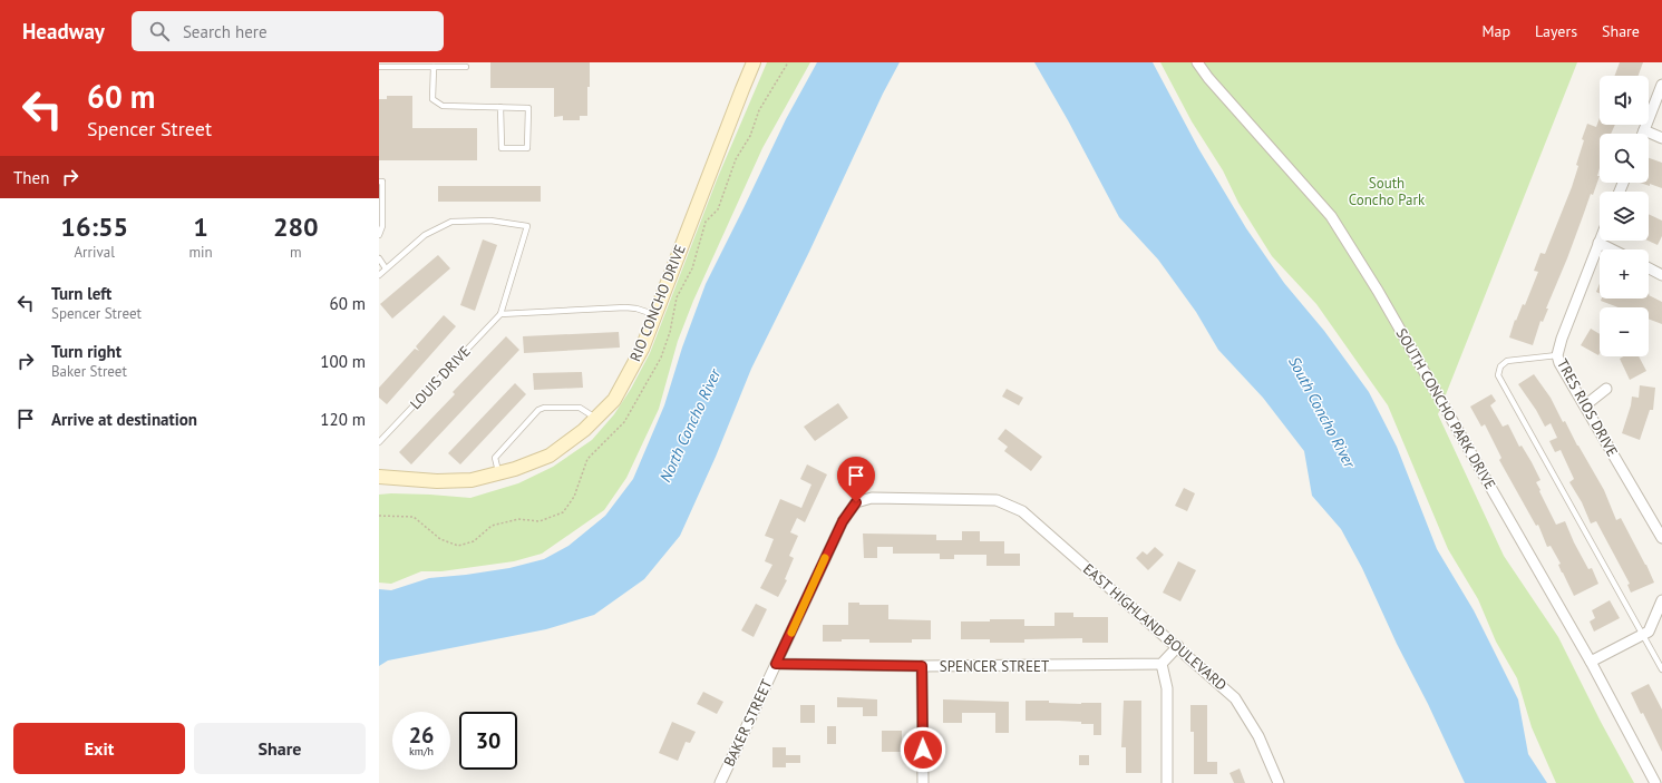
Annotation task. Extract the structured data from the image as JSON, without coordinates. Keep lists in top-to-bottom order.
{
  "streets": {
    "street": [
      "RIO CONCHO DRIVE",
      "TRES RIOS DRIVE",
      "SOUTH CONCHO PARK DRIVE",
      "EAST HIGHLAND BOULEVARD",
      "SPENCER STREET",
      "BAKER STREET"
    ],
    "lane": ["LOUIS DRIVE"]
  },
  "crossings": [
    ["EAST HIGHLAND BOULEVARD", "BAKER STREET"],
    ["SPENCER STREET", "BAKER STREET"]
  ],
  "water": ["South Concho River", "North Concho River"],
  "parks": ["South Concho Park"],
  "page": {
    "header": "Headway",
    "search": "Search here",
    "nav": ["Map", "Layers", "Share"],
    "turn": ["60 m", "Spencer Street"],
    "map_buttons": ["+", "−"],
    "then": "Then",
    "eta": [
      "16:55",
      "Arrival",
      "1",
      "min",
      "280",
      "m"
    ],
    "list": [
      {
        "name": "Turn left",
        "note": "Spencer Street",
        "value": "60 m"
      },
      {
        "name": "Turn right",
        "note": "Baker Street",
        "value": "100 m"
      },
      {
        "name": "Arrive at destination",
        "value": "120 m"
      }
    ],
    "speed": "26 km/h",
    "limit": "30",
    "buttons": ["Exit", "Share"]
  }
}
